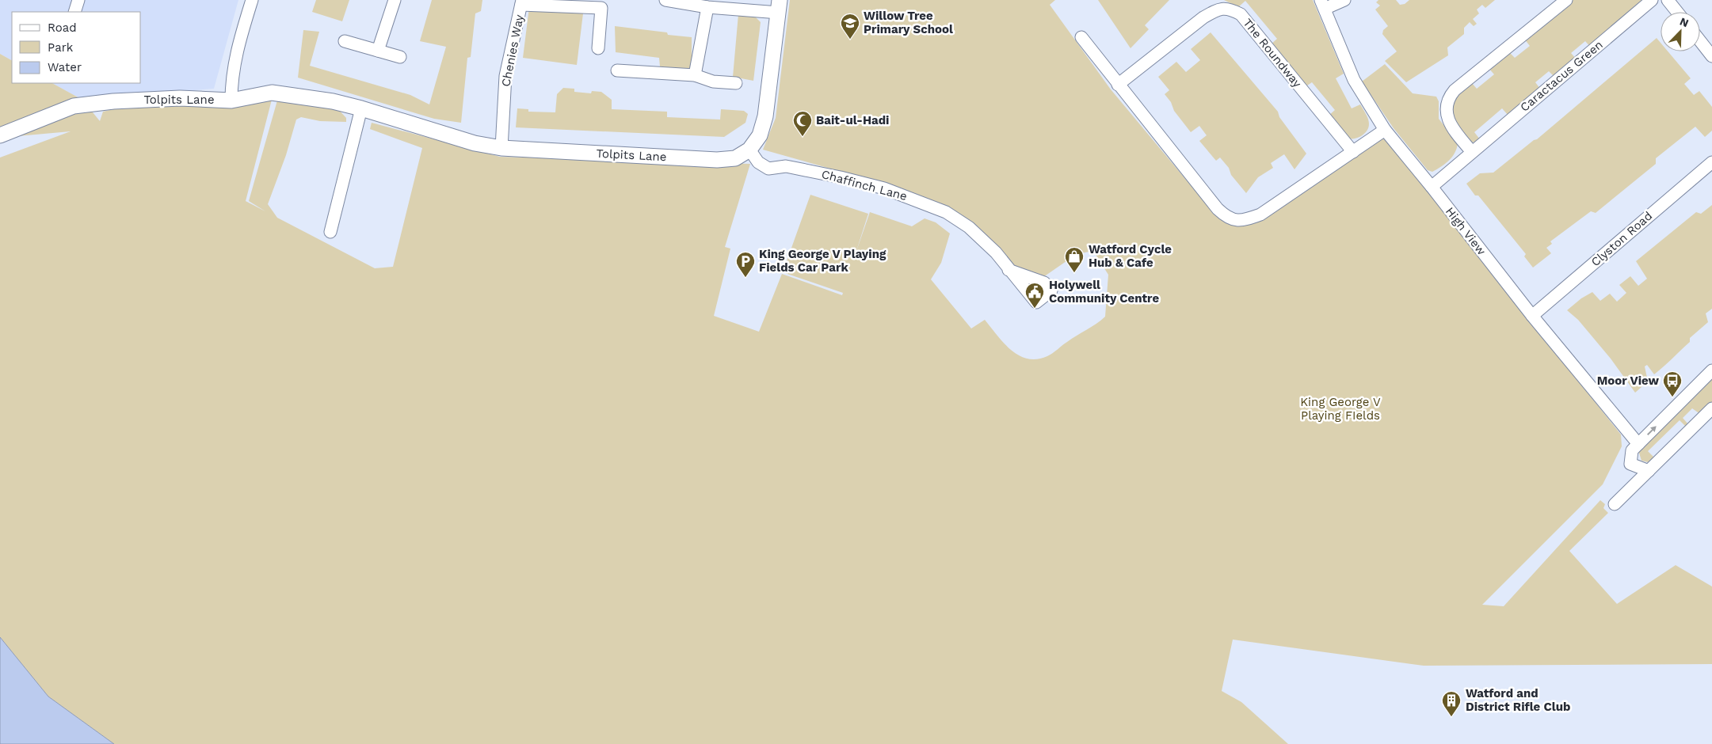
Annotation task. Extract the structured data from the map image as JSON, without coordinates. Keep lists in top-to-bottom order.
{
  "streets": {
    "main road": ["Tolpits Lane"],
    "street": [
      "Chenies Way",
      "The Roundway",
      "Caractacus Green",
      "Chaffinch Lane",
      "High View",
      "Clyston Road"
    ]
  },
  "crossings": [
    ["Chenies Way", "Tolpits Lane"],
    ["Caractacus Green", "High View"],
    ["Tolpits Lane", "Chaffinch Lane"],
    ["High View", "Clyston Road"]
  ],
  "parks": ["King George V Playing FIelds"],
  "places": {
    "school or university": ["Willow Tree Primary School"],
    "mosque": ["Bait-ul-Hadi"],
    "shop": ["Watford Cycle Hub & Cafe"],
    "parking": ["King George V Playing Fields Car Park"],
    "public building": ["Holywell Community Centre"],
    "bus stop": ["Moor View"],
    "building": ["Watford and District Rifle Club"]
  },
  "legend": ["Road", "Park", "Water"],
  "north": "top right"
}
